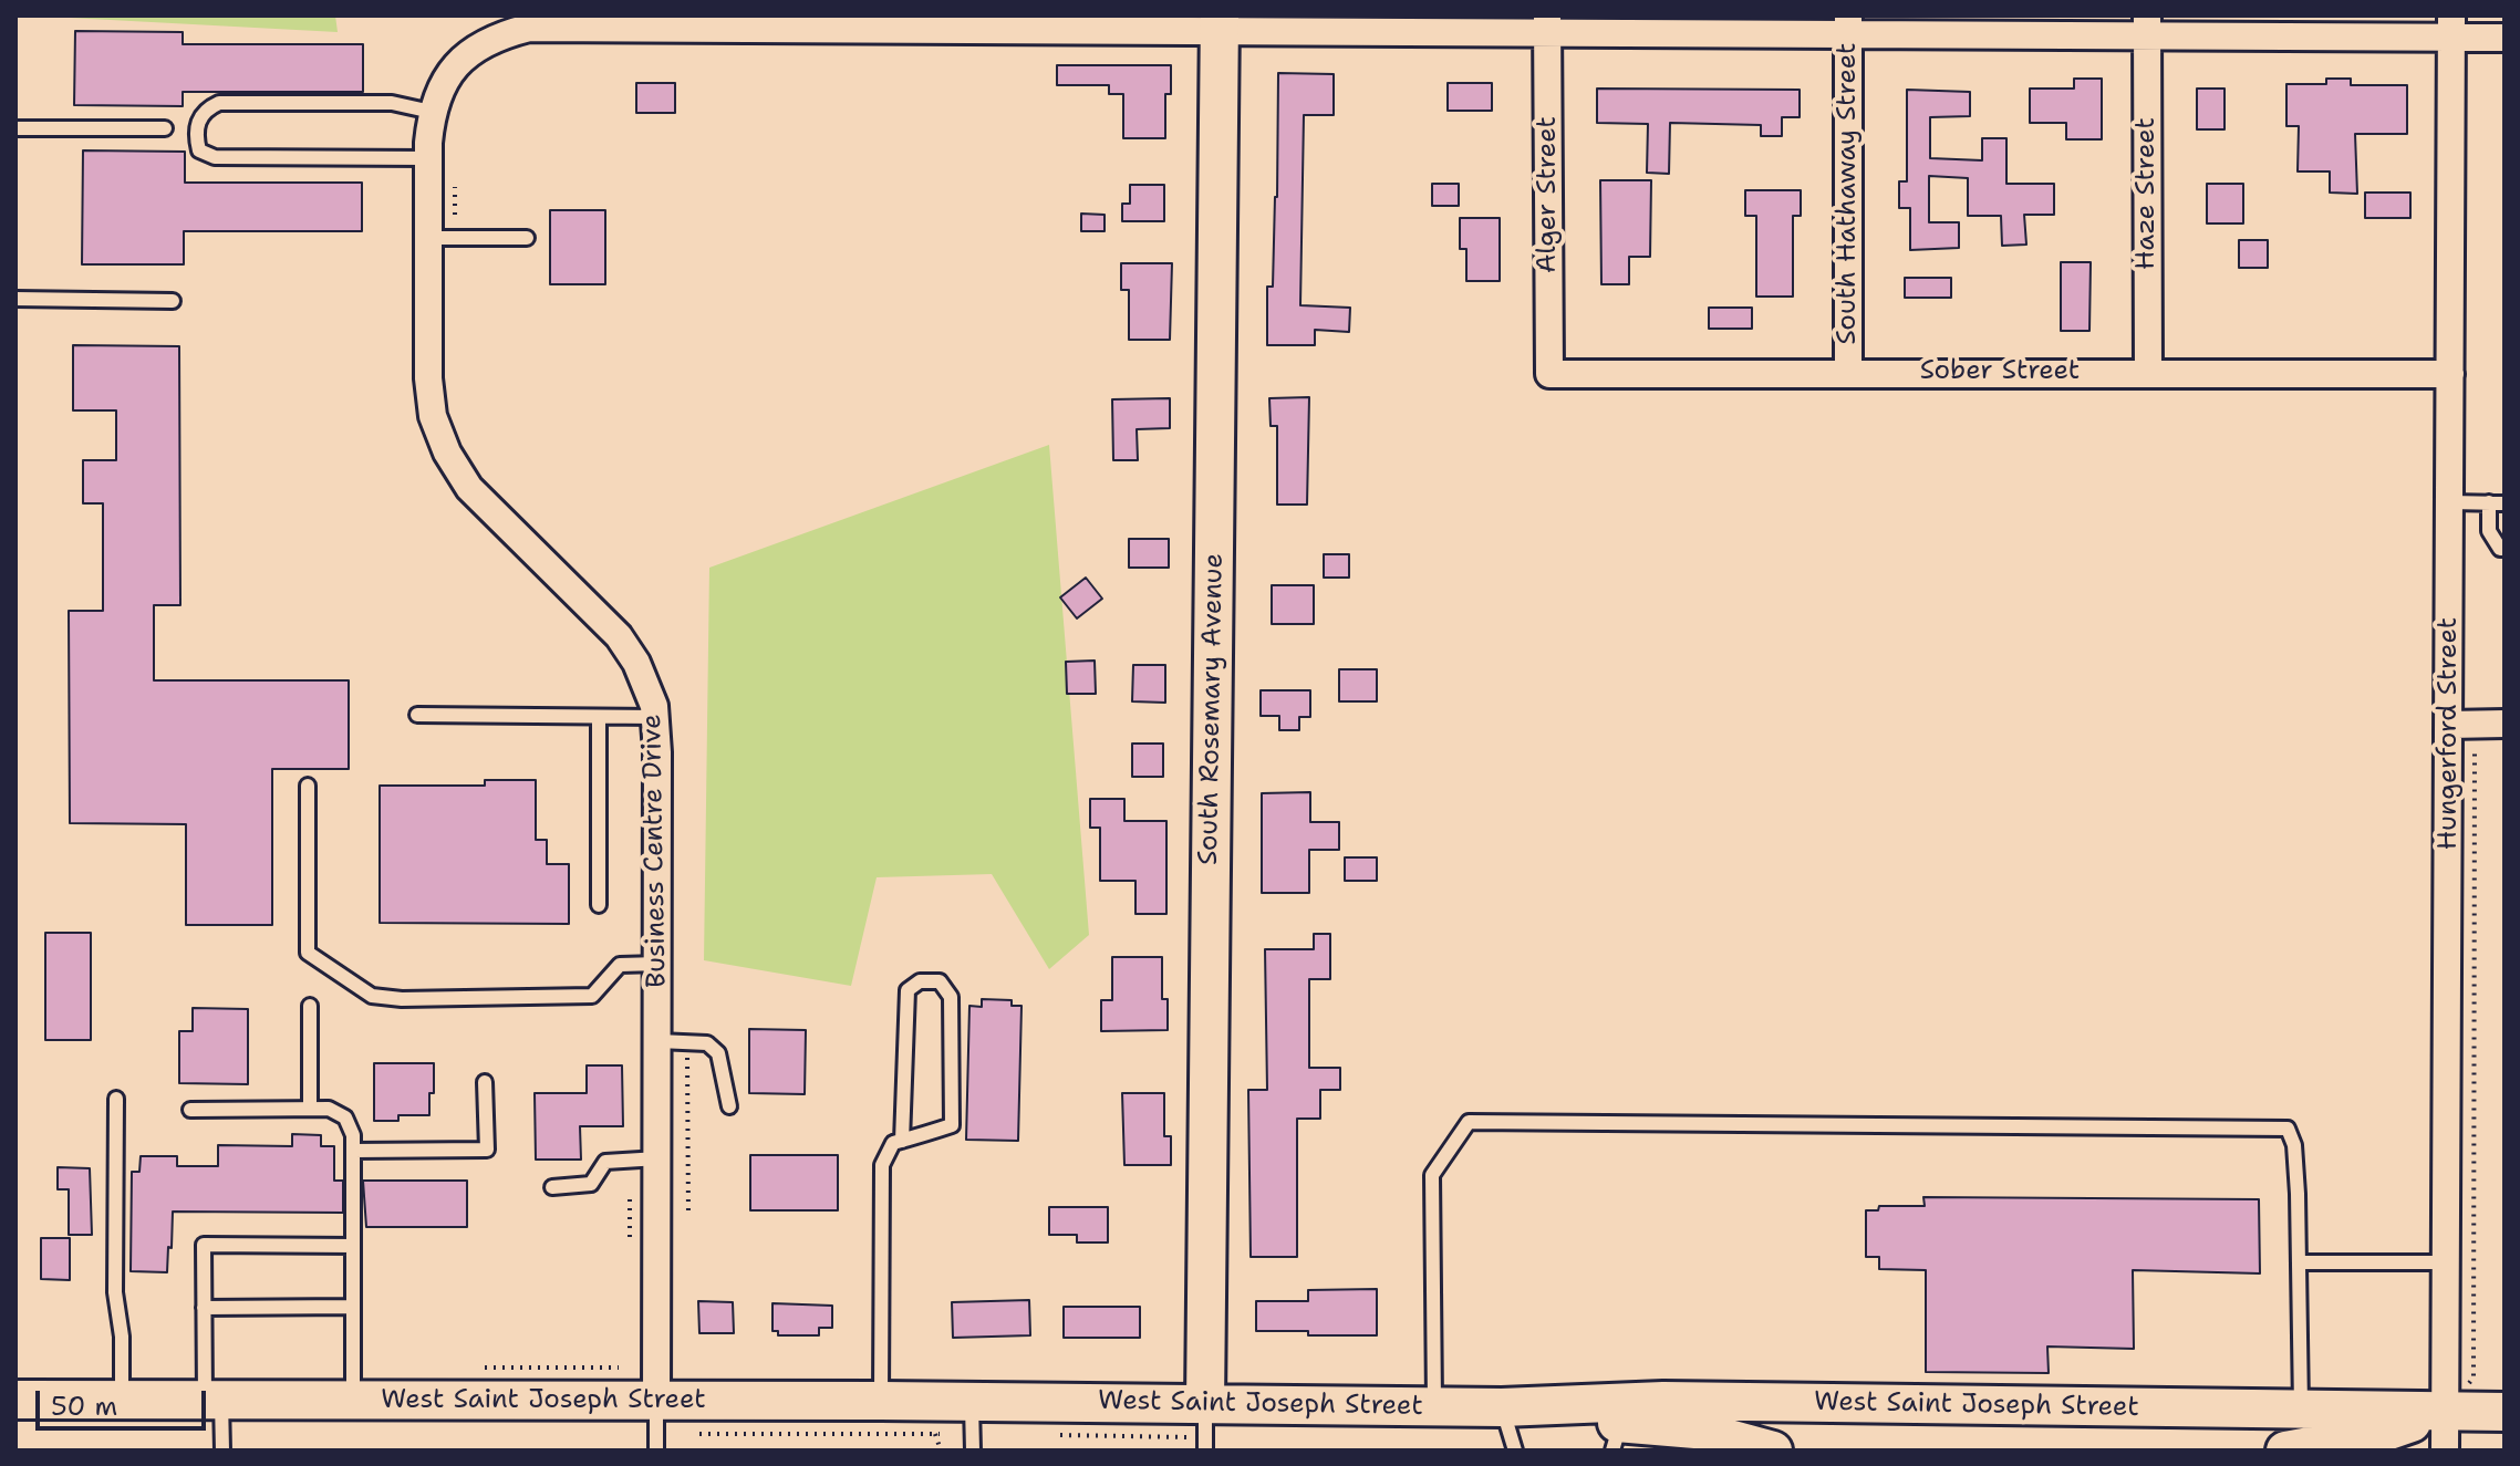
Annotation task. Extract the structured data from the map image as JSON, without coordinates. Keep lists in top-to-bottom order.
{
  "streets": {
    "street": [
      "South Hathaway Street",
      "Haze Street",
      "Alger Street",
      "Sober Street",
      "South Rosemary Avenue",
      "Hungerford Street",
      "Business Centre Drive",
      "West Saint Joseph Street"
    ]
  },
  "crossings": [
    ["South Hathaway Street", "Sober Street"],
    ["Haze Street", "Sober Street"],
    ["Alger Street", "Sober Street"],
    ["Sober Street", "Hungerford Street"],
    ["South Rosemary Avenue", "West Saint Joseph Street"],
    ["Hungerford Street", "West Saint Joseph Street"],
    ["Business Centre Drive", "West Saint Joseph Street"]
  ],
  "scale_bar": "50 m"
}
